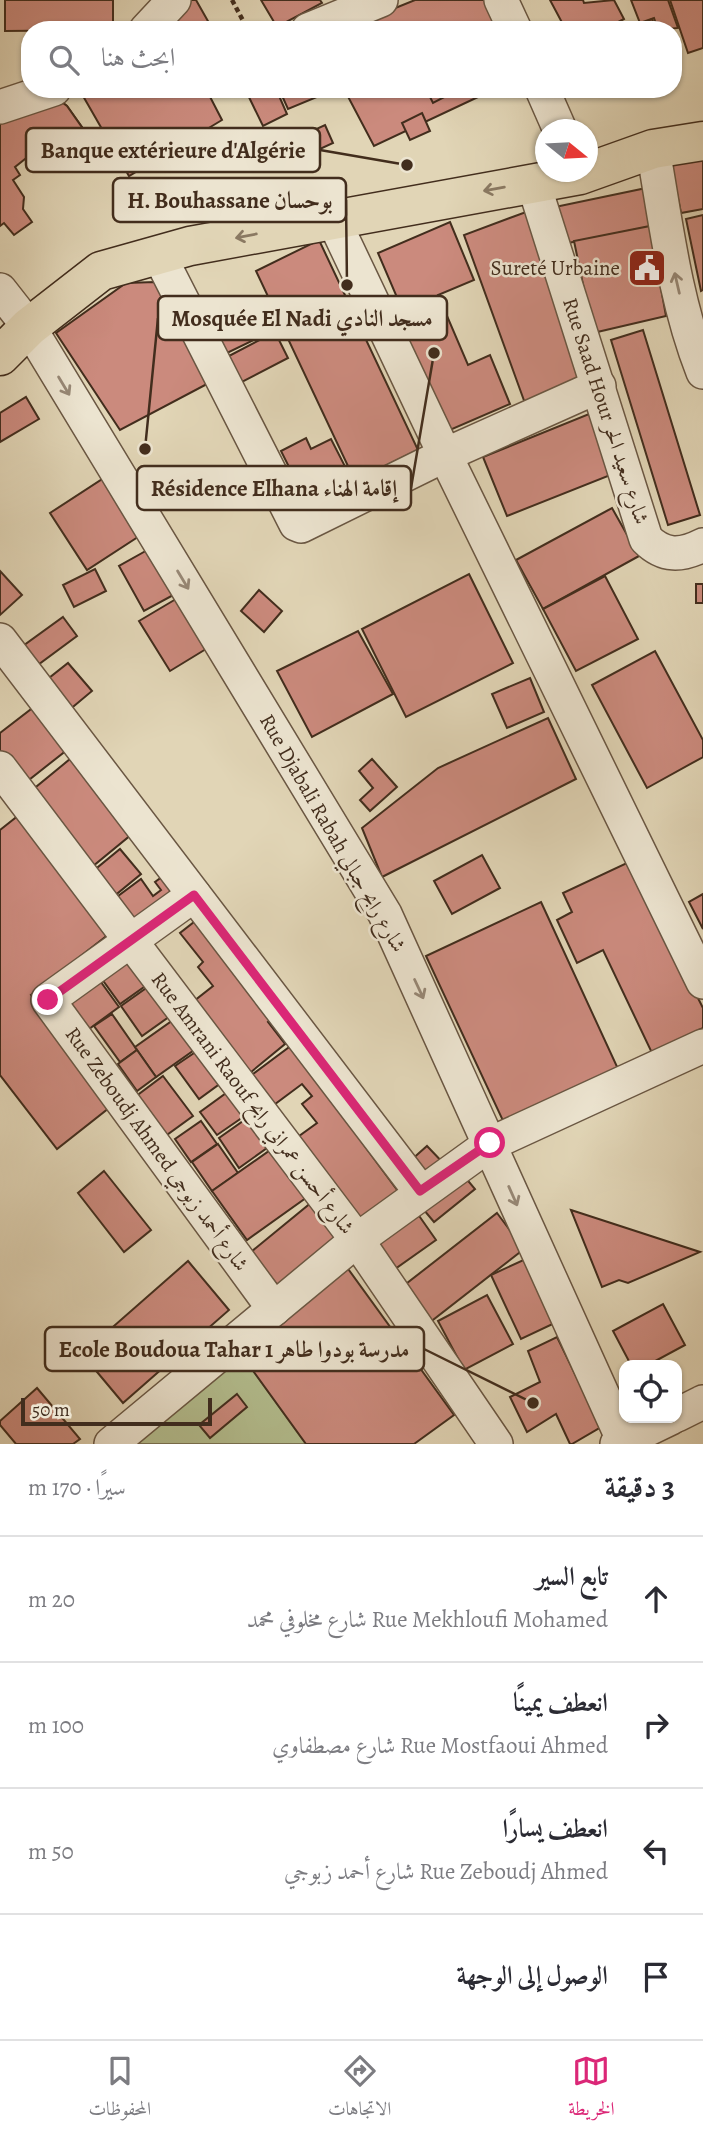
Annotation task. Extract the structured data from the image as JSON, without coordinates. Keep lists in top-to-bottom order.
{
  "streets": {
    "street": [
      "Rue Saad Hour شارع سعيد الحر",
      "Rue Djabali Rabah شارع رابح جبالي",
      "Rue Amrani Raouf شارع أحسن عمراني رابح",
      "Rue Zeboudj Ahmed شارع أحمد زبوجي"
    ]
  },
  "crossings": [
    ["Rue Amrani Raouf شارع أحسن عمراني رابح", "Rue Zeboudj Ahmed شارع أحمد زبوجي"]
  ],
  "places": {
    "other": [
      "Banque extérieure d'Algérie",
      "H. Bouhassane بوحسان",
      "Résidence Elhana إقامة الهناء",
      "Mosquée El Nadi مسجد النادي",
      "Ecole Boudoua Tahar 1 مدرسة بودوا طاهر"
    ],
    "public building": ["Sureté Urbaine"]
  },
  "scale_bar": "50 m",
  "north": "right",
  "page": {
    "search": "ابحث هنا",
    "scale": "50 m",
    "heading": ["3 دقيقة", "سيرًا · 170 m"],
    "list": [
      ["تابع السير", "Rue Mekhloufi Mohamed شارع مخلوفي محمد", "20 m"],
      ["انعطف يمينًا", "Rue Mostfaoui Ahmed شارع مصطفاوي", "100 m"],
      ["انعطف يسارًا", "Rue Zeboudj Ahmed شارع أحمد زبوجي", "50 m"],
      "الوصول إلى الوجهة"
    ],
    "nav": ["الخريطة", "الاتجاهات", "المحفوظات"]
  }
}
